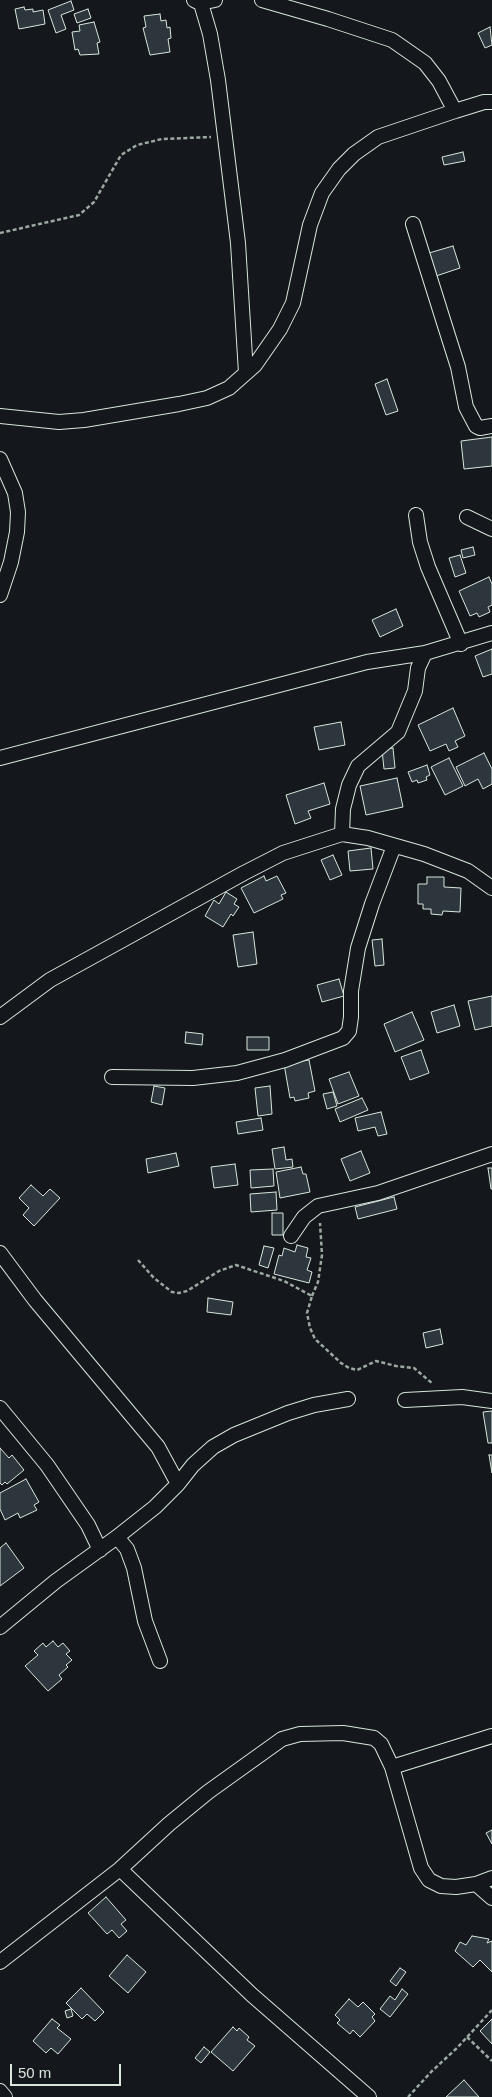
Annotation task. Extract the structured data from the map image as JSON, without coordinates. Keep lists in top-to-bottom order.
{
  "scale_bar": "50 m"
}
